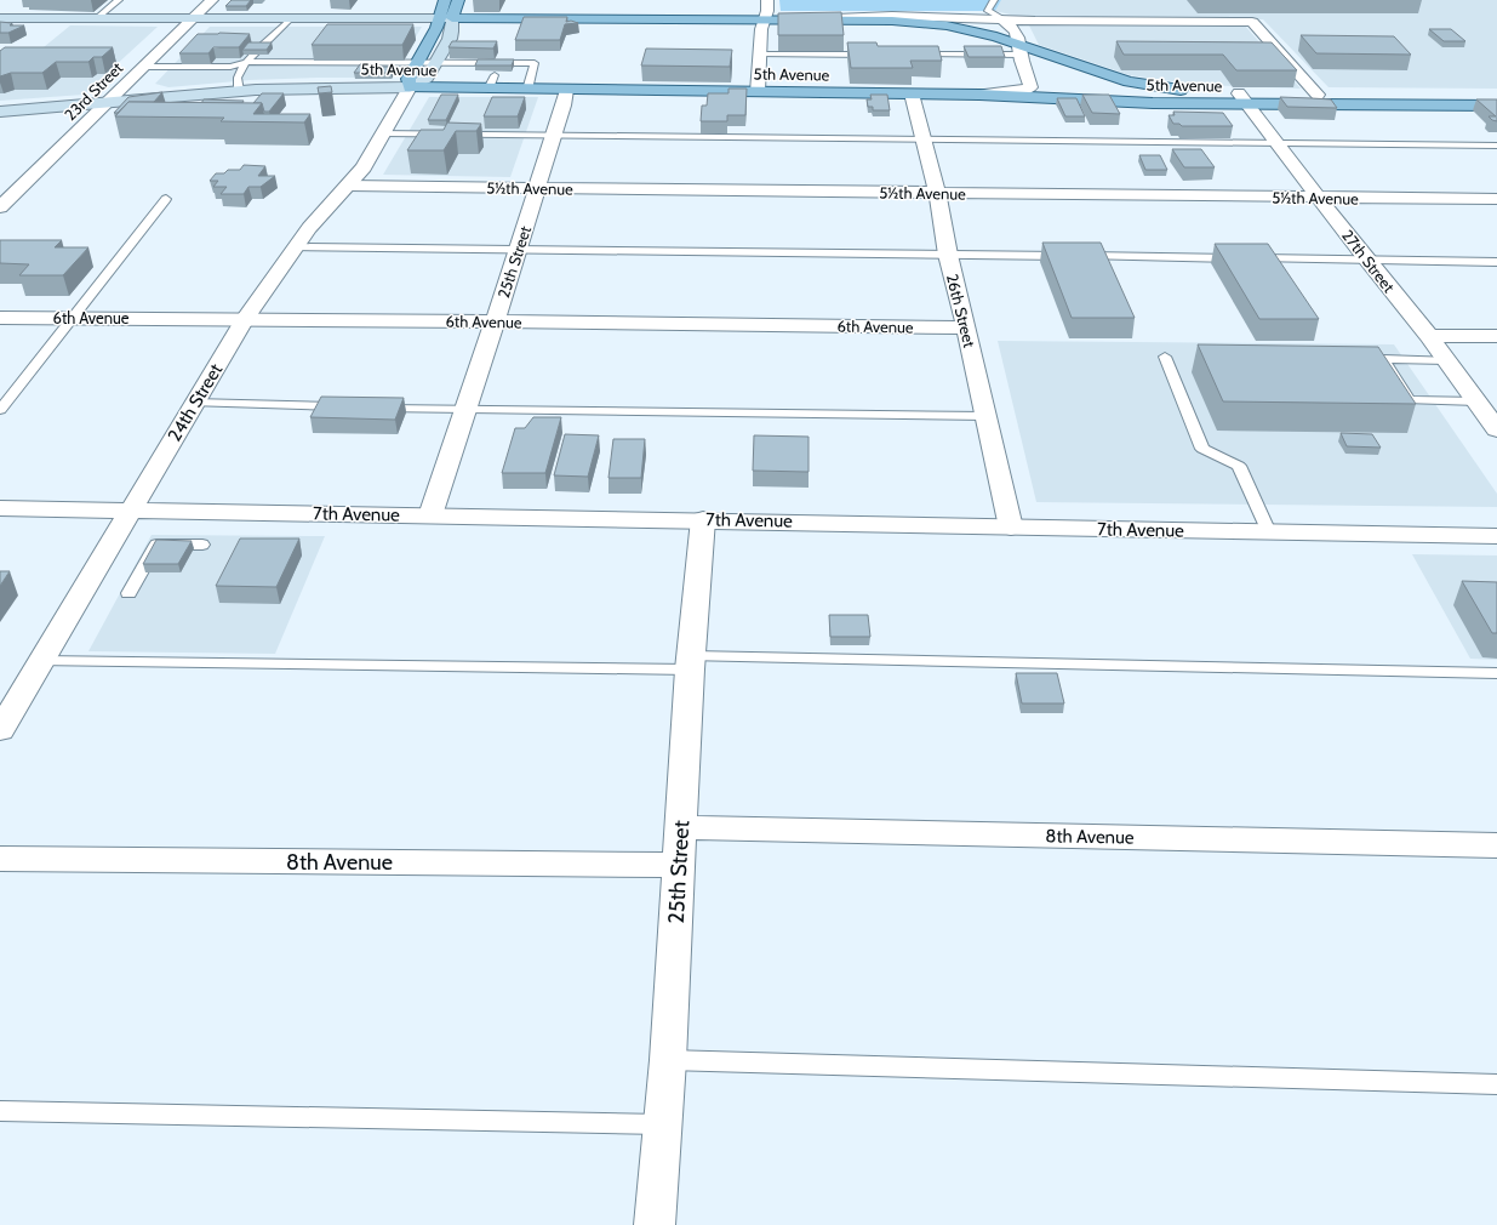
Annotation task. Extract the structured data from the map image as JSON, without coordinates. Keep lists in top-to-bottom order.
{
  "streets": {
    "main road": ["5th Avenue", "24th Street"],
    "street": [
      "23rd Street",
      "5½th Avenue",
      "27th Street",
      "25th Street",
      "26th Street",
      "6th Avenue",
      "7th Avenue",
      "8th Avenue"
    ]
  },
  "crossings": [
    ["5th Avenue", "23rd Street"],
    ["5th Avenue", "27th Street"],
    ["5th Avenue", "25th Street"],
    ["5th Avenue", "26th Street"],
    ["5th Avenue", "24th Street"],
    ["5½th Avenue", "27th Street"],
    ["5½th Avenue", "25th Street"],
    ["5½th Avenue", "26th Street"],
    ["5½th Avenue", "24th Street"],
    ["25th Street", "6th Avenue"],
    ["25th Street", "7th Avenue"],
    ["25th Street", "8th Avenue"],
    ["26th Street", "6th Avenue"],
    ["26th Street", "7th Avenue"],
    ["6th Avenue", "24th Street"],
    ["24th Street", "7th Avenue"]
  ]
}
